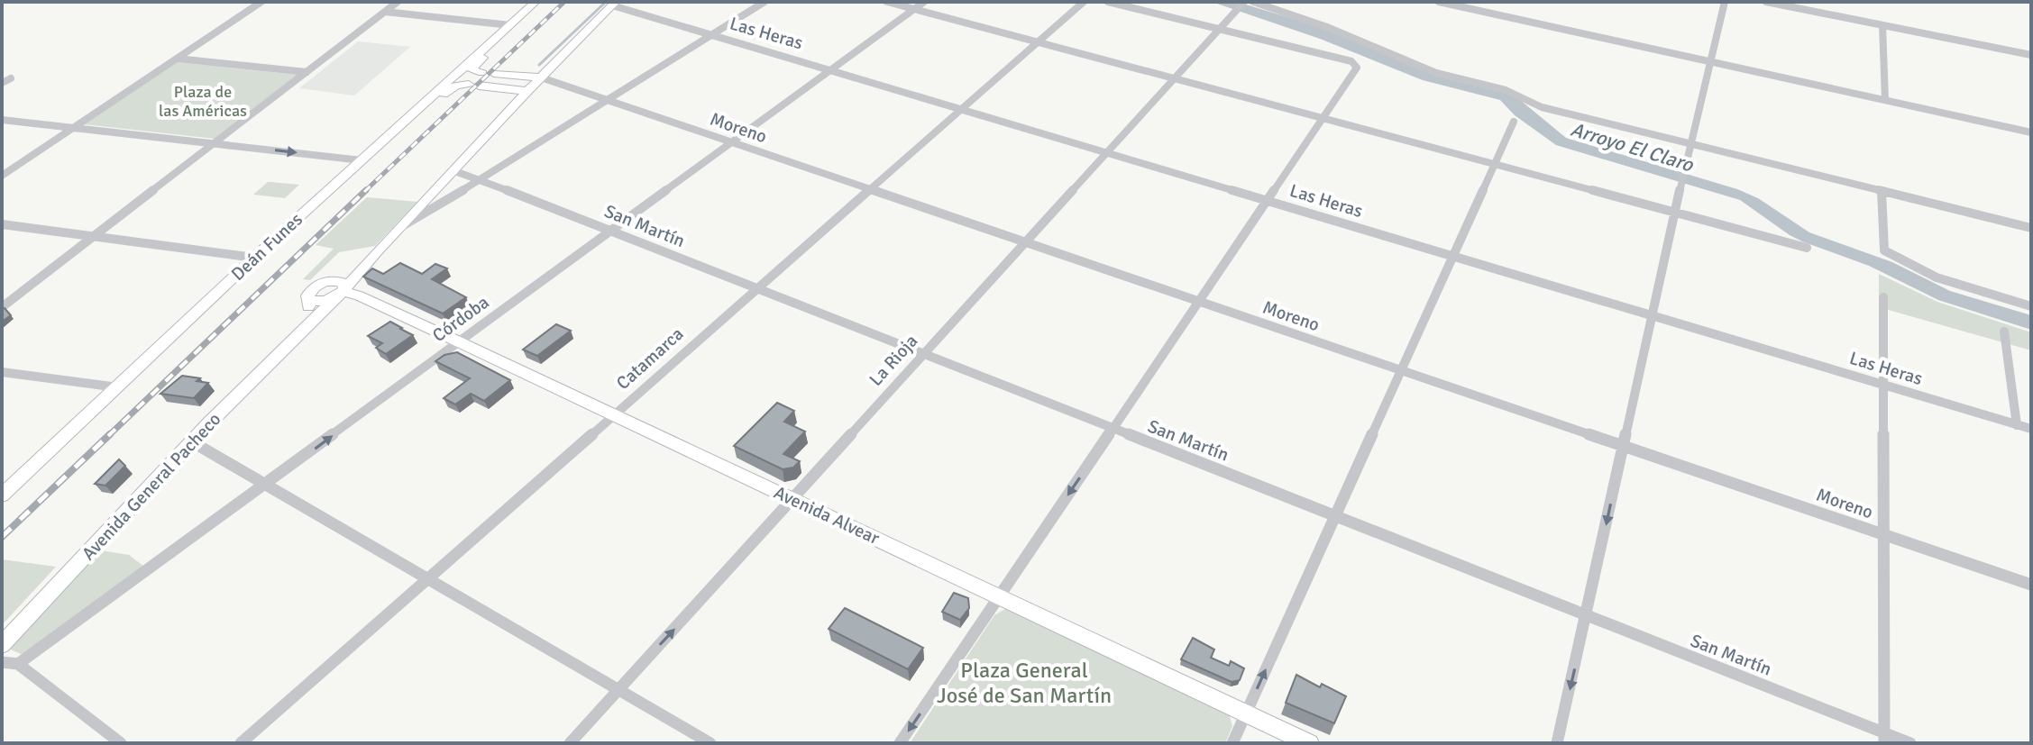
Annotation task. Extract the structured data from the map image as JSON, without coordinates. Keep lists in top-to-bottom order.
{
  "streets": {
    "street": [
      "Las Heras",
      "Moreno",
      "San Martín",
      "Deán Funes",
      "Córdoba",
      "Catamarca",
      "La Rioja",
      "Avenida General Pacheco",
      "Avenida Alvear"
    ]
  },
  "crossings": [
    ["Las Heras", "Córdoba"],
    ["Las Heras", "Catamarca"],
    ["Las Heras", "La Rioja"],
    ["Las Heras", "Avenida General Pacheco"],
    ["Moreno", "Córdoba"],
    ["Moreno", "Catamarca"],
    ["Moreno", "La Rioja"],
    ["Moreno", "Avenida General Pacheco"],
    ["San Martín", "Córdoba"],
    ["San Martín", "Catamarca"],
    ["San Martín", "La Rioja"],
    ["San Martín", "Avenida General Pacheco"],
    ["Córdoba", "Avenida Alvear"],
    ["Catamarca", "Avenida Alvear"],
    ["La Rioja", "Avenida Alvear"],
    ["Avenida General Pacheco", "Avenida Alvear"]
  ],
  "water": ["Arroyo El Claro"],
  "parks": ["Plaza de las Américas", "Plaza General José de San Martín"]
}
